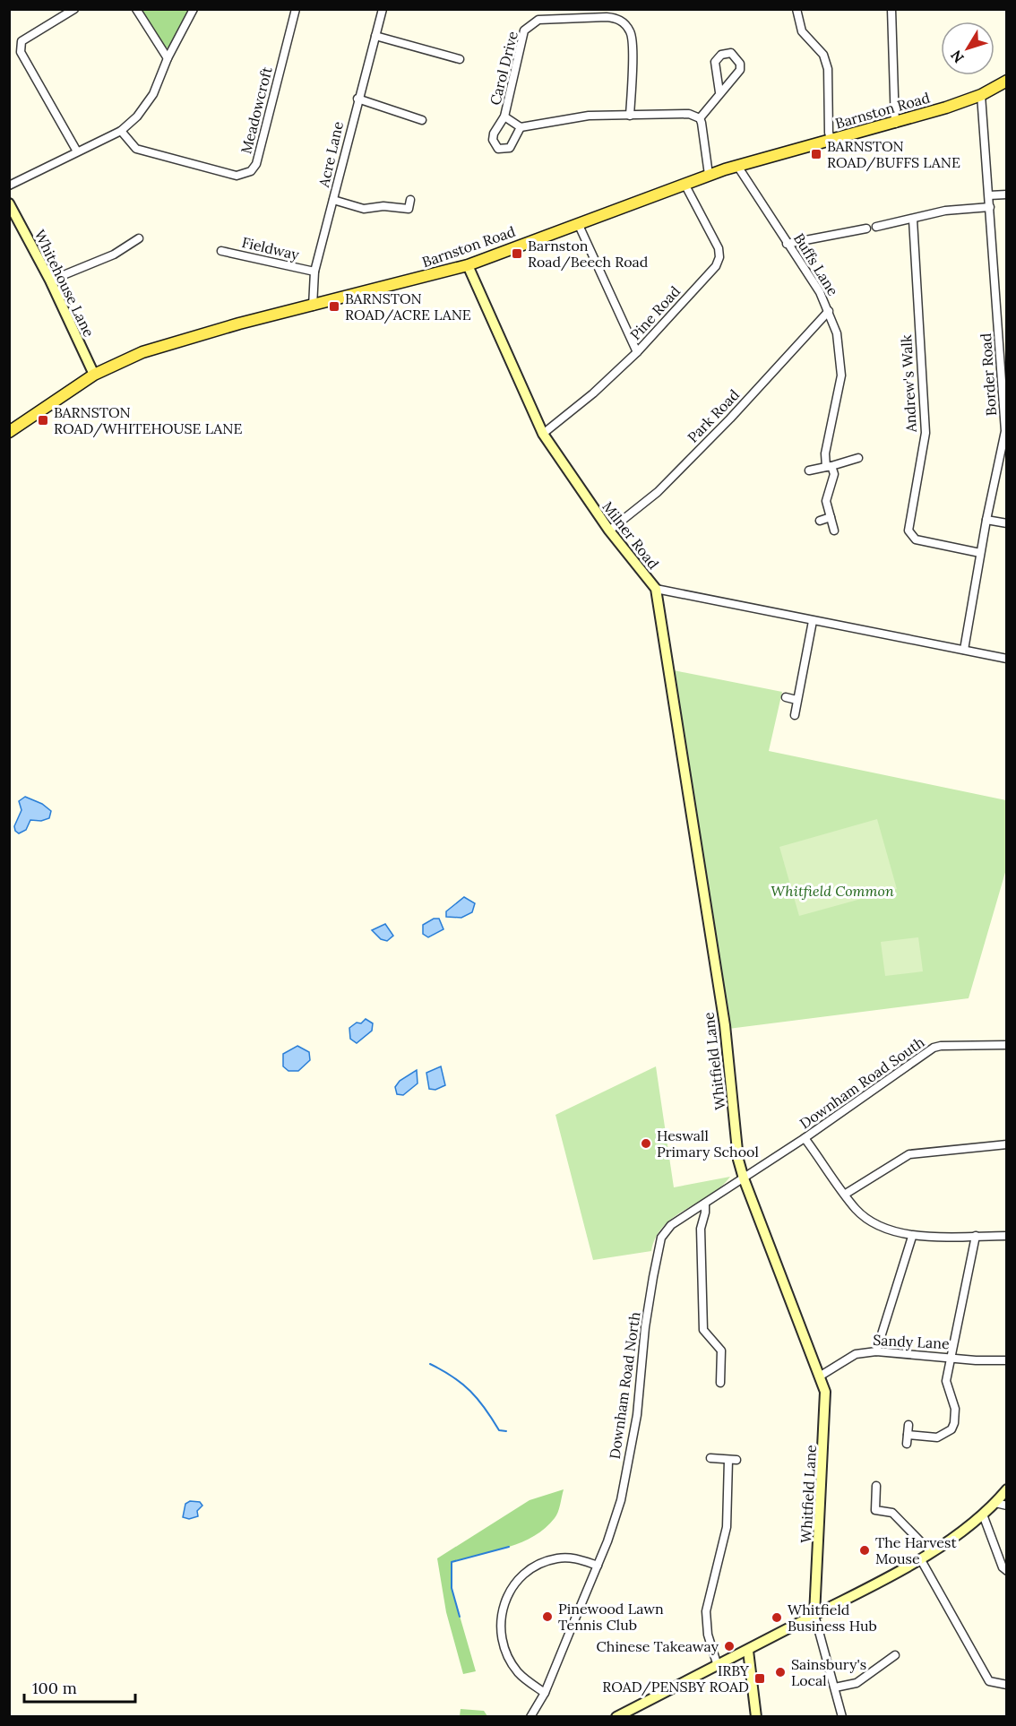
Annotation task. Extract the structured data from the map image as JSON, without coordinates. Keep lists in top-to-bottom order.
{
  "streets": {
    "main road": ["Barnston Road"],
    "street": [
      "Carol Drive",
      "Meadowcroft",
      "Acre Lane",
      "Fieldway",
      "Buffs Lane",
      "Whitehouse Lane",
      "Pine Road",
      "Border Road",
      "Andrew's Walk",
      "Park Road",
      "Milner Road",
      "Whitfield Lane",
      "Downham Road South",
      "Sandy Lane",
      "Downham Road North"
    ]
  },
  "crossings": [
    ["Barnston Road", "Acre Lane"],
    ["Barnston Road", "Buffs Lane"],
    ["Barnston Road", "Whitehouse Lane"],
    ["Barnston Road", "Pine Road"],
    ["Barnston Road", "Border Road"],
    ["Barnston Road", "Milner Road"],
    ["Acre Lane", "Fieldway"],
    ["Buffs Lane", "Park Road"],
    ["Pine Road", "Milner Road"],
    ["Border Road", "Andrew's Walk"],
    ["Border Road", "Milner Road"],
    ["Park Road", "Milner Road"],
    ["Milner Road", "Whitfield Lane"],
    ["Whitfield Lane", "Downham Road South"],
    ["Whitfield Lane", "Sandy Lane"],
    ["Whitfield Lane", "Downham Road North"],
    ["Downham Road South", "Downham Road North"]
  ],
  "parks": ["Whitfield Common"],
  "places": {
    "transit": [
      "BARNSTON ROAD/BUFFS LANE",
      "Barnston Road/Beech Road",
      "BARNSTON ROAD/ACRE LANE",
      "BARNSTON ROAD/WHITEHOUSE LANE",
      "IRBY ROAD/PENSBY ROAD"
    ],
    "other": [
      "Heswall Primary School",
      "The Harvest Mouse",
      "Pinewood Lawn Tennis Club",
      "Whitfield Business Hub",
      "Chinese Takeaway",
      "Sainsbury's Local"
    ]
  },
  "scale_bar": "100 m",
  "north": "bottom left"
}
